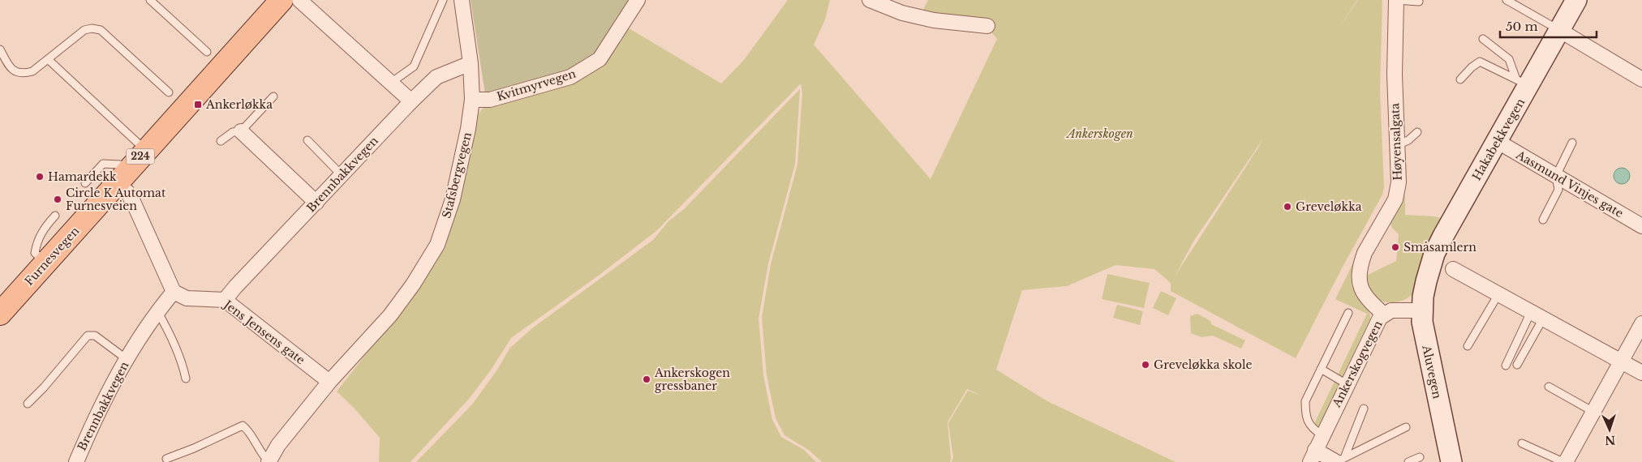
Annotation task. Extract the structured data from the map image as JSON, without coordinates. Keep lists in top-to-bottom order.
{
  "streets": {
    "main road": [
      "Hakabekkvegen",
      "224",
      "Furnesvegen",
      "Aluvegen"
    ],
    "street": [
      "Kvitmyrvegen",
      "Høyensalgata",
      "Brennbakkvegen",
      "Stafsbergvegen",
      "Aasmund Vinjes gate",
      "Jens Jensens gate",
      "Ankerskogvegen"
    ]
  },
  "crossings": [
    ["Kvitmyrvegen", "Stafsbergvegen"],
    ["Hakabekkvegen", "Aasmund Vinjes gate"],
    ["Hakabekkvegen", "Aluvegen"],
    ["Høyensalgata", "Ankerskogvegen"],
    ["Brennbakkvegen", "Stafsbergvegen"],
    ["Brennbakkvegen", "Jens Jensens gate"],
    ["Stafsbergvegen", "Jens Jensens gate"],
    ["Ankerskogvegen", "Aluvegen"]
  ],
  "parks": ["Ankerskogen"],
  "places": {
    "transit": ["Ankerløkka"],
    "other": [
      "Hamardekk",
      "Circle K Automat Furnesveien",
      "Greveløkka",
      "Småsamlern",
      "Greveløkka skole",
      "Ankerskogen gressbaner"
    ]
  },
  "scale_bar": "50 m",
  "north": "bottom"
}
